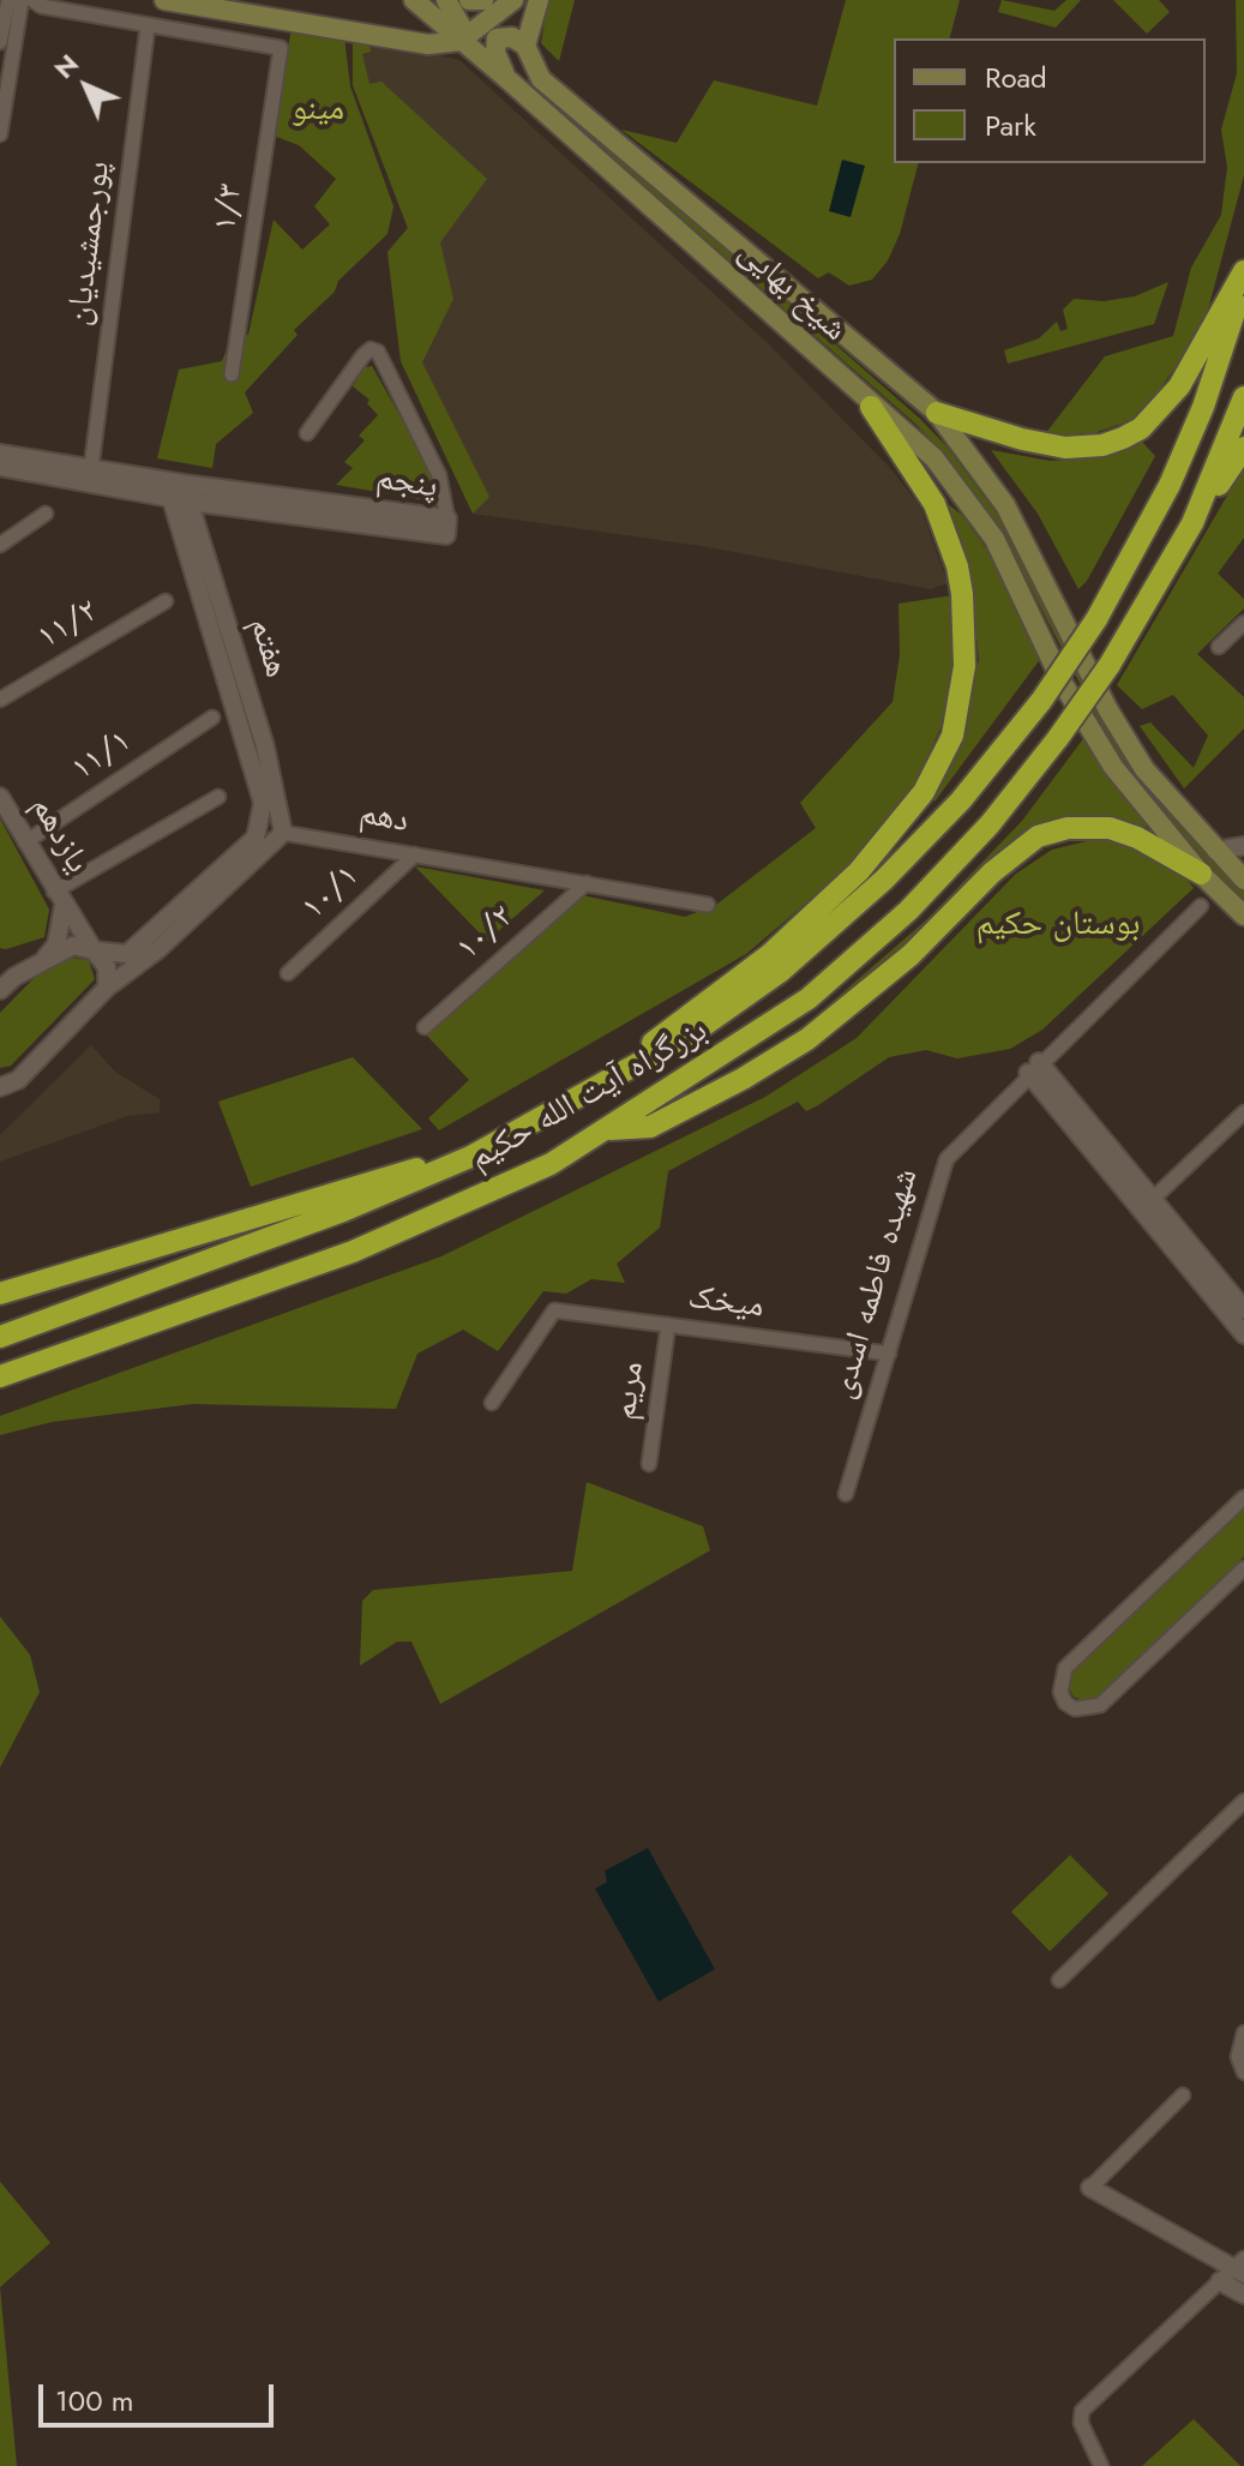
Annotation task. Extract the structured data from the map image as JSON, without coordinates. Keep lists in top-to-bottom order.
{
  "streets": {
    "highway": ["بزرگراه آیت الله حکیم"],
    "main road": ["شیخ بهایی"],
    "street": [
      "۱/۳",
      "پورجمشیدیان",
      "پنجم",
      "۱۱/۲",
      "هفتم",
      "۱۱/۱",
      "دهم",
      "یازدهم",
      "۱۰/۱",
      "۱۰/۲",
      "شهیده فاطمه اسدی",
      "میخک",
      "مریم"
    ]
  },
  "crossings": [
    ["۱/۳", "پورجمشیدیان"],
    ["پورجمشیدیان", "پنجم"],
    ["پنجم", "هفتم"],
    ["هفتم", "دهم"],
    ["۱۱/۱", "یازدهم"],
    ["دهم", "۱۰/۱"],
    ["دهم", "۱۰/۲"],
    ["شهیده فاطمه اسدی", "میخک"],
    ["میخک", "مریم"]
  ],
  "parks": ["مینو", "بوستان حکیم"],
  "legend": ["Road", "Park"],
  "scale_bar": "100 m",
  "north": "top left"
}
